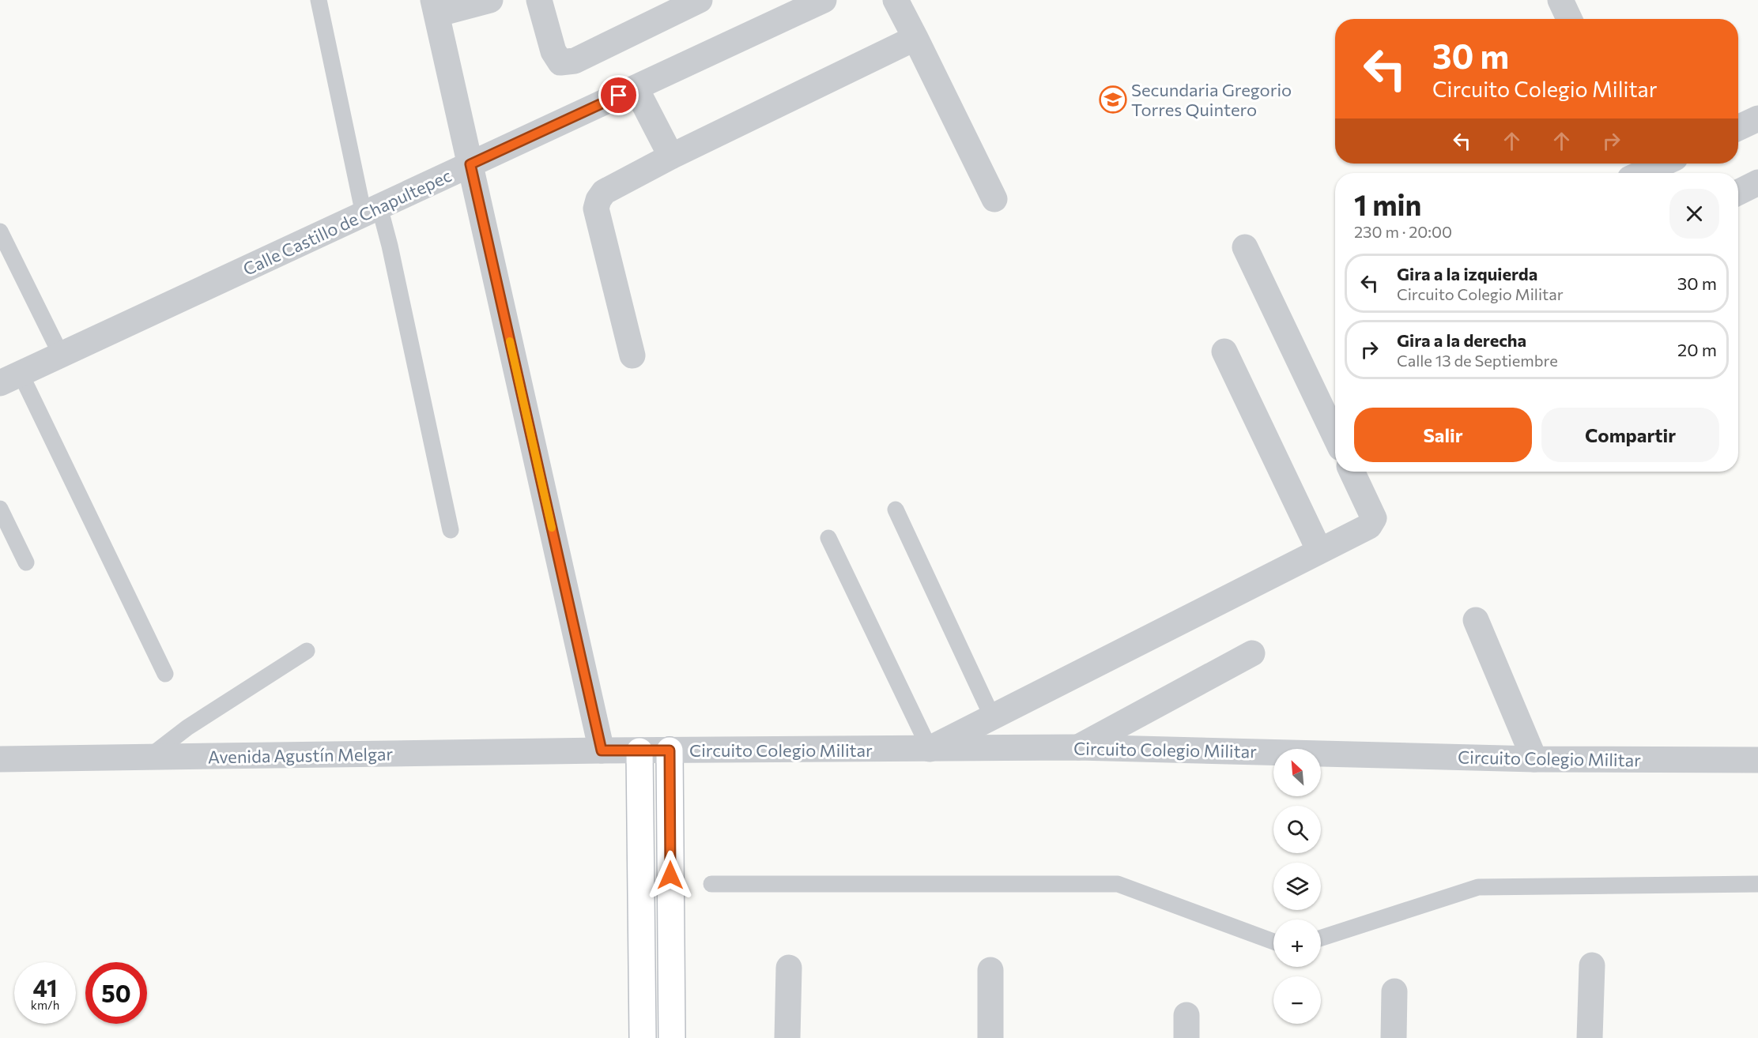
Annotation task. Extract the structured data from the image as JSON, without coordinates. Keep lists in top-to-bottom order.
{
  "streets": {
    "street": ["Calle Castillo de Chapultepec", "Circuito Colegio Militar", "Avenida Agustín Melgar"]
  },
  "crossings": [
    ["Circuito Colegio Militar", "Avenida Agustín Melgar"]
  ],
  "places": {
    "school or university": ["Secundaria Gregorio Torres Quintero"]
  },
  "north": "top left",
  "page": {
    "turn": ["30 m", "Circuito Colegio Militar"],
    "heading": ["1 min", "230 m · 20:00"],
    "list": [
      {
        "name": "Gira a la izquierda",
        "note": "Circuito Colegio Militar",
        "value": "30 m"
      },
      {
        "name": "Gira a la derecha",
        "note": "Calle 13 de Septiembre",
        "value": "20 m"
      }
    ],
    "buttons": ["Salir", "Compartir"],
    "map_buttons": ["+", "−"],
    "speed": "41 km/h",
    "limit": "50"
  }
}
